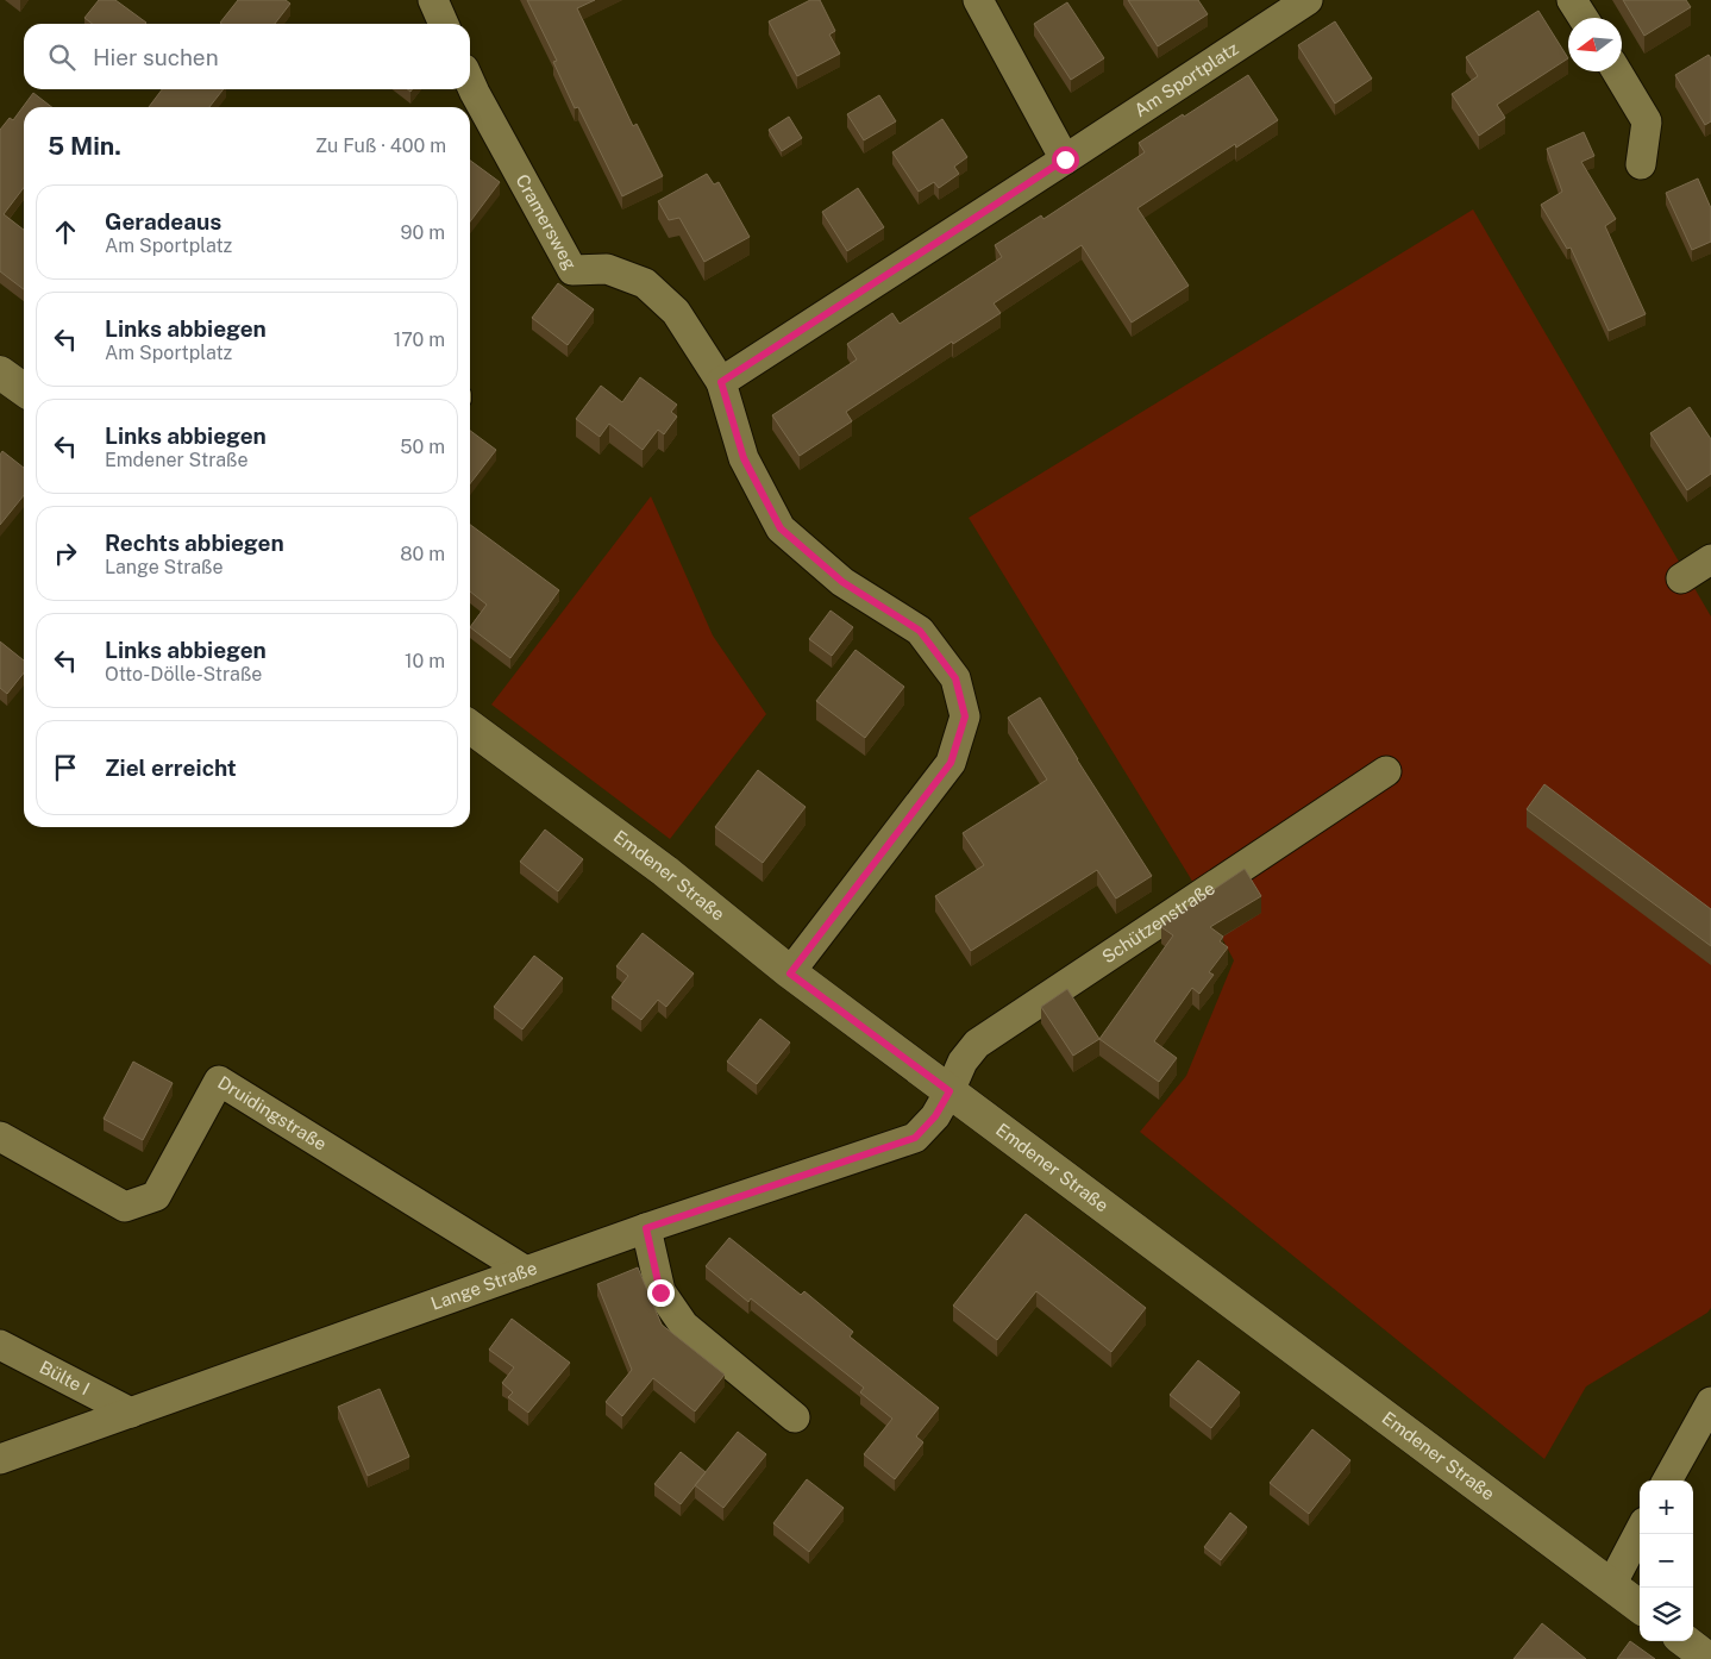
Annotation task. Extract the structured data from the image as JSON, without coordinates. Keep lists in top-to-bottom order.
{
  "streets": {
    "street": [
      "Am Sportplatz",
      "Cramersweg",
      "Emdener Straße",
      "Schützenstraße",
      "Druidingstraße",
      "Lange Straße",
      "Bülte I"
    ]
  },
  "crossings": [
    ["Am Sportplatz", "Cramersweg"],
    ["Emdener Straße", "Schützenstraße"],
    ["Emdener Straße", "Lange Straße"],
    ["Schützenstraße", "Lange Straße"],
    ["Druidingstraße", "Lange Straße"],
    ["Lange Straße", "Bülte I"]
  ],
  "north": "left",
  "page": {
    "search": "Hier suchen",
    "heading": ["5 Min.", "Zu Fuß · 400 m"],
    "list": [
      ["Geradeaus", "Am Sportplatz", "90 m"],
      ["Links abbiegen", "Am Sportplatz", "170 m"],
      ["Links abbiegen", "Emdener Straße", "50 m"],
      ["Rechts abbiegen", "Lange Straße", "80 m"],
      ["Links abbiegen", "Otto-Dölle-Straße", "10 m"],
      "Ziel erreicht"
    ],
    "map_buttons": ["+", "−"]
  }
}
